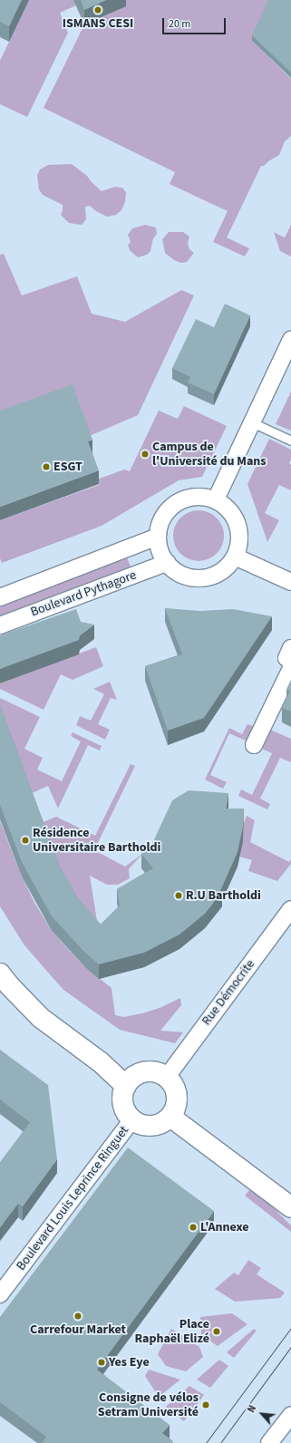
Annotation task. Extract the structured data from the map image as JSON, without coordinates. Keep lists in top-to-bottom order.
{
  "streets": {
    "street": ["Boulevard Pythagore", "Rue Démocrite", "Boulevard Louis Leprince Ringuet"]
  },
  "crossings": [
    ["Rue Démocrite", "Boulevard Louis Leprince Ringuet"]
  ],
  "places": [
    "ISMANS CESI",
    "Campus de l'Université du Mans",
    "ESGT",
    "Résidence Universitaire Bartholdi",
    "R.U Bartholdi",
    "L'Annexe",
    "Carrefour Market",
    "Place Raphaël Elizé",
    "Yes Eye",
    "Consigne de vélos Setram Université"
  ],
  "scale_bar": "20 m",
  "north": "top left"
}
